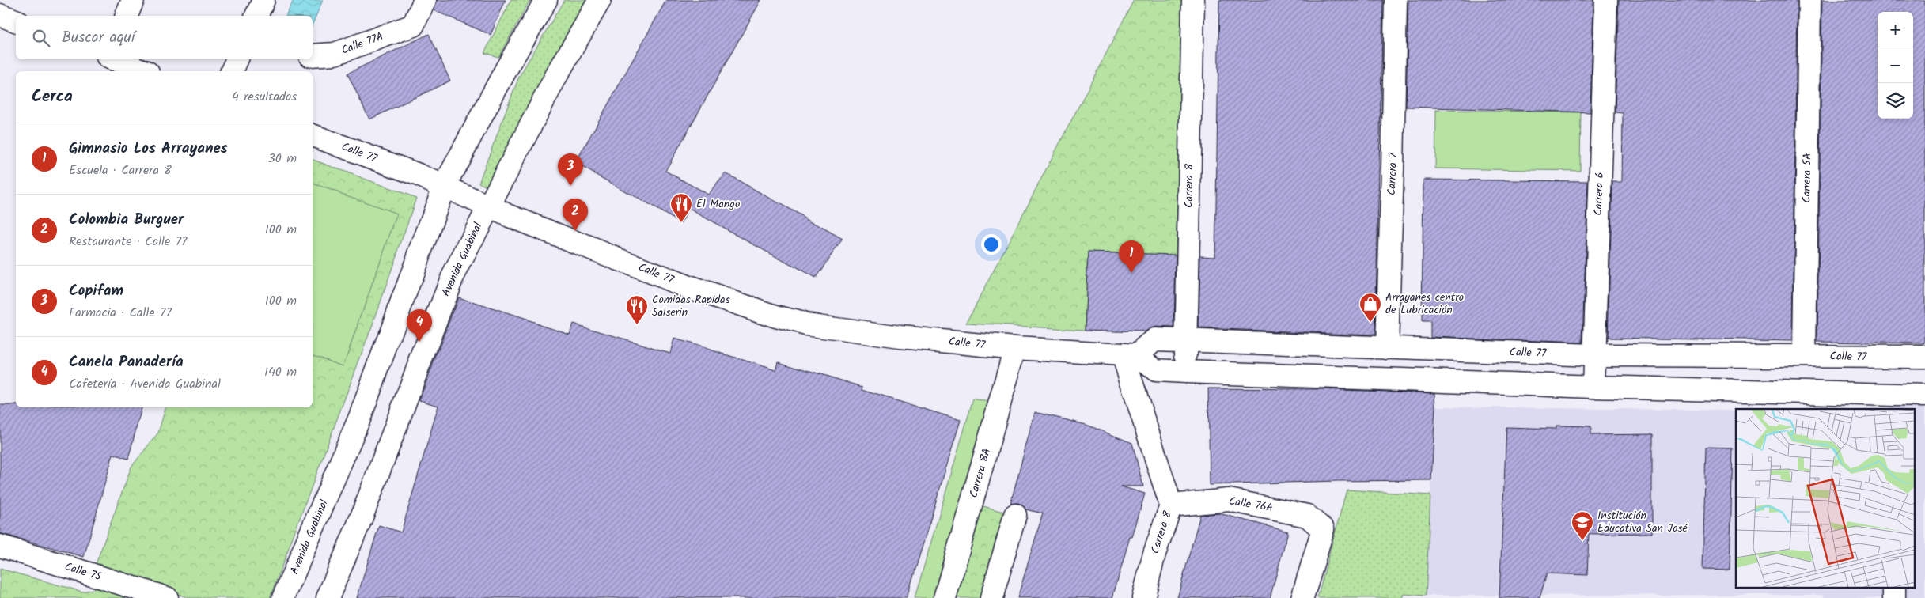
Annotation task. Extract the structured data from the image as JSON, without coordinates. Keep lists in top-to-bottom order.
{
  "streets": {
    "street": [
      "Calle 77A",
      "Calle 77",
      "Carrera 7",
      "Carrera 5A",
      "Carrera 8",
      "Carrera 6",
      "Avenida Guabinal",
      "Carrera 8A",
      "Calle 76A",
      "Calle 75"
    ]
  },
  "crossings": [
    ["Calle 77", "Carrera 7"],
    ["Calle 77", "Carrera 5A"],
    ["Calle 77", "Carrera 8"],
    ["Calle 77", "Carrera 6"],
    ["Calle 77", "Avenida Guabinal"],
    ["Calle 77", "Carrera 8A"],
    ["Carrera 8", "Calle 76A"]
  ],
  "places": {
    "restaurant": ["El Mango", "Comidas Rapidas Salserin"],
    "shop": ["Arrayanes centro de Lubricación"],
    "school or university": ["Institución Educativa San José"]
  },
  "page": {
    "map_buttons": ["+", "−"],
    "search": "Buscar aquí",
    "heading": ["Cerca", "4 resultados"],
    "list": [
      {
        "mark": "1",
        "name": "Gimnasio Los Arrayanes",
        "note": "Escuela · Carrera 8",
        "value": "30 m"
      },
      {
        "mark": "2",
        "name": "Colombia Burguer",
        "note": "Restaurante · Calle 77",
        "value": "100 m"
      },
      {
        "mark": "3",
        "name": "Copifam",
        "note": "Farmacia · Calle 77",
        "value": "100 m"
      },
      {
        "mark": "4",
        "name": "Canela Panadería",
        "note": "Cafetería · Avenida Guabinal",
        "value": "140 m"
      }
    ],
    "pins": [
      "3",
      "2",
      "1",
      "4"
    ]
  }
}
